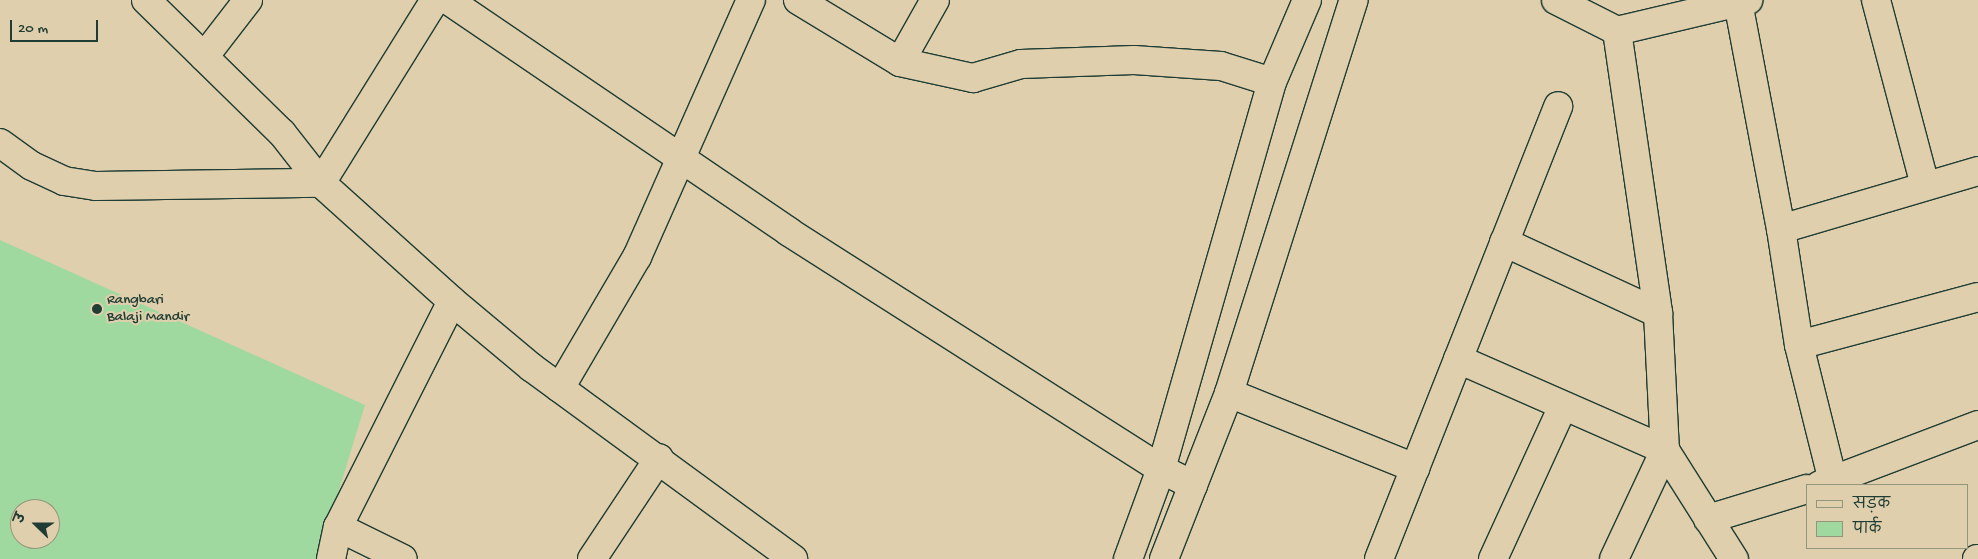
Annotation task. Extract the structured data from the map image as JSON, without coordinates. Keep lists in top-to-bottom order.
{
  "places": ["Rangbari Balaji Mandir"],
  "legend": ["सड़क", "पार्क"],
  "scale_bar": "20 m",
  "north": "left"
}
